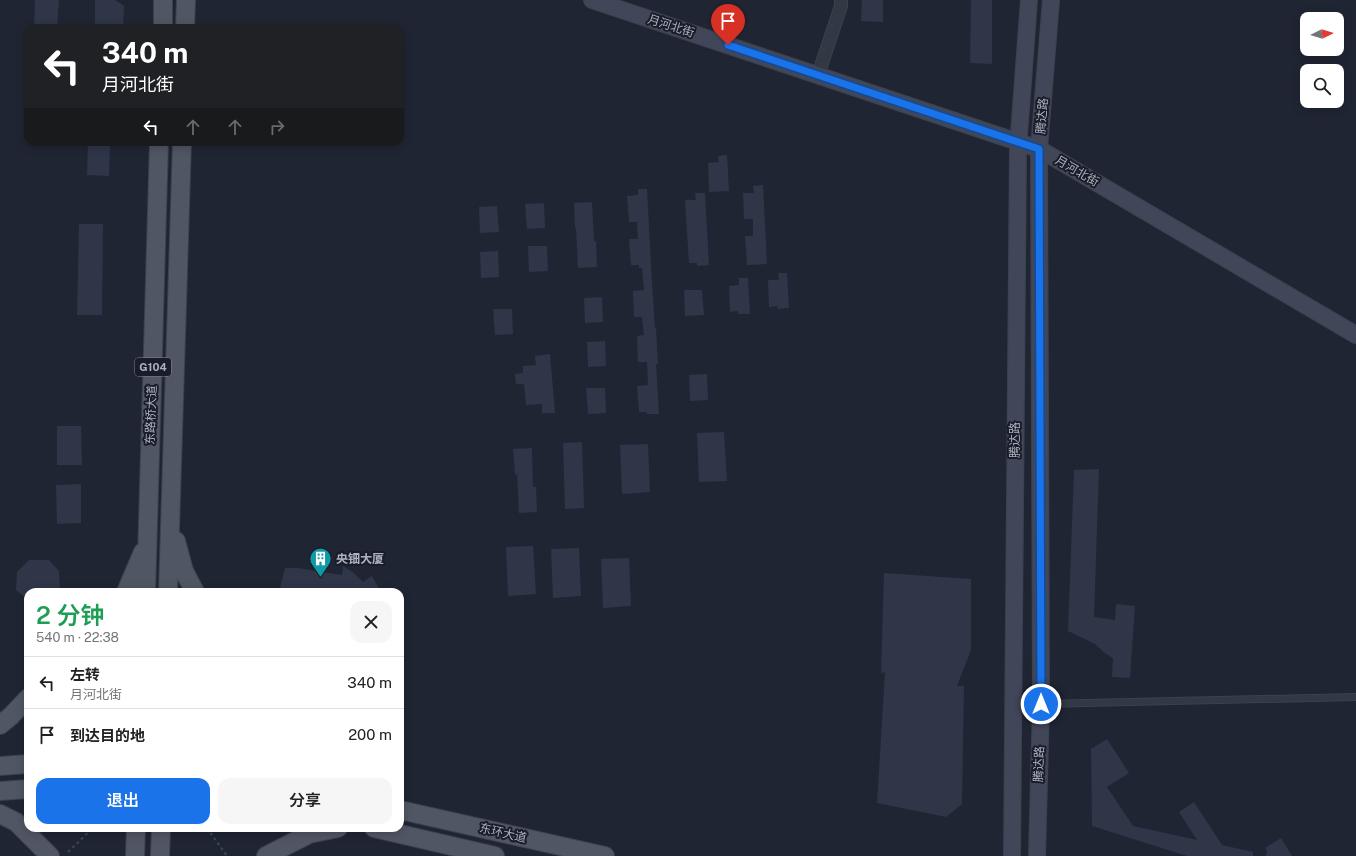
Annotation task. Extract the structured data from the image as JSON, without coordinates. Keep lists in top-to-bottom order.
{
  "streets": {
    "main road": [
      "月河北街",
      "腾达路",
      "G104",
      "东路桥大道",
      "东环大道"
    ]
  },
  "crossings": [
    ["月河北街", "腾达路"]
  ],
  "places": {
    "building": ["央钿大厦"]
  },
  "north": "right",
  "page": {
    "turn": ["340 m", "月河北街"],
    "heading": ["2 分钟", "540 m · 22:38"],
    "list": [
      {
        "name": "左转",
        "note": "月河北街",
        "value": "340 m"
      },
      {
        "name": "到达目的地",
        "value": "200 m"
      }
    ],
    "buttons": ["退出", "分享"]
  }
}
